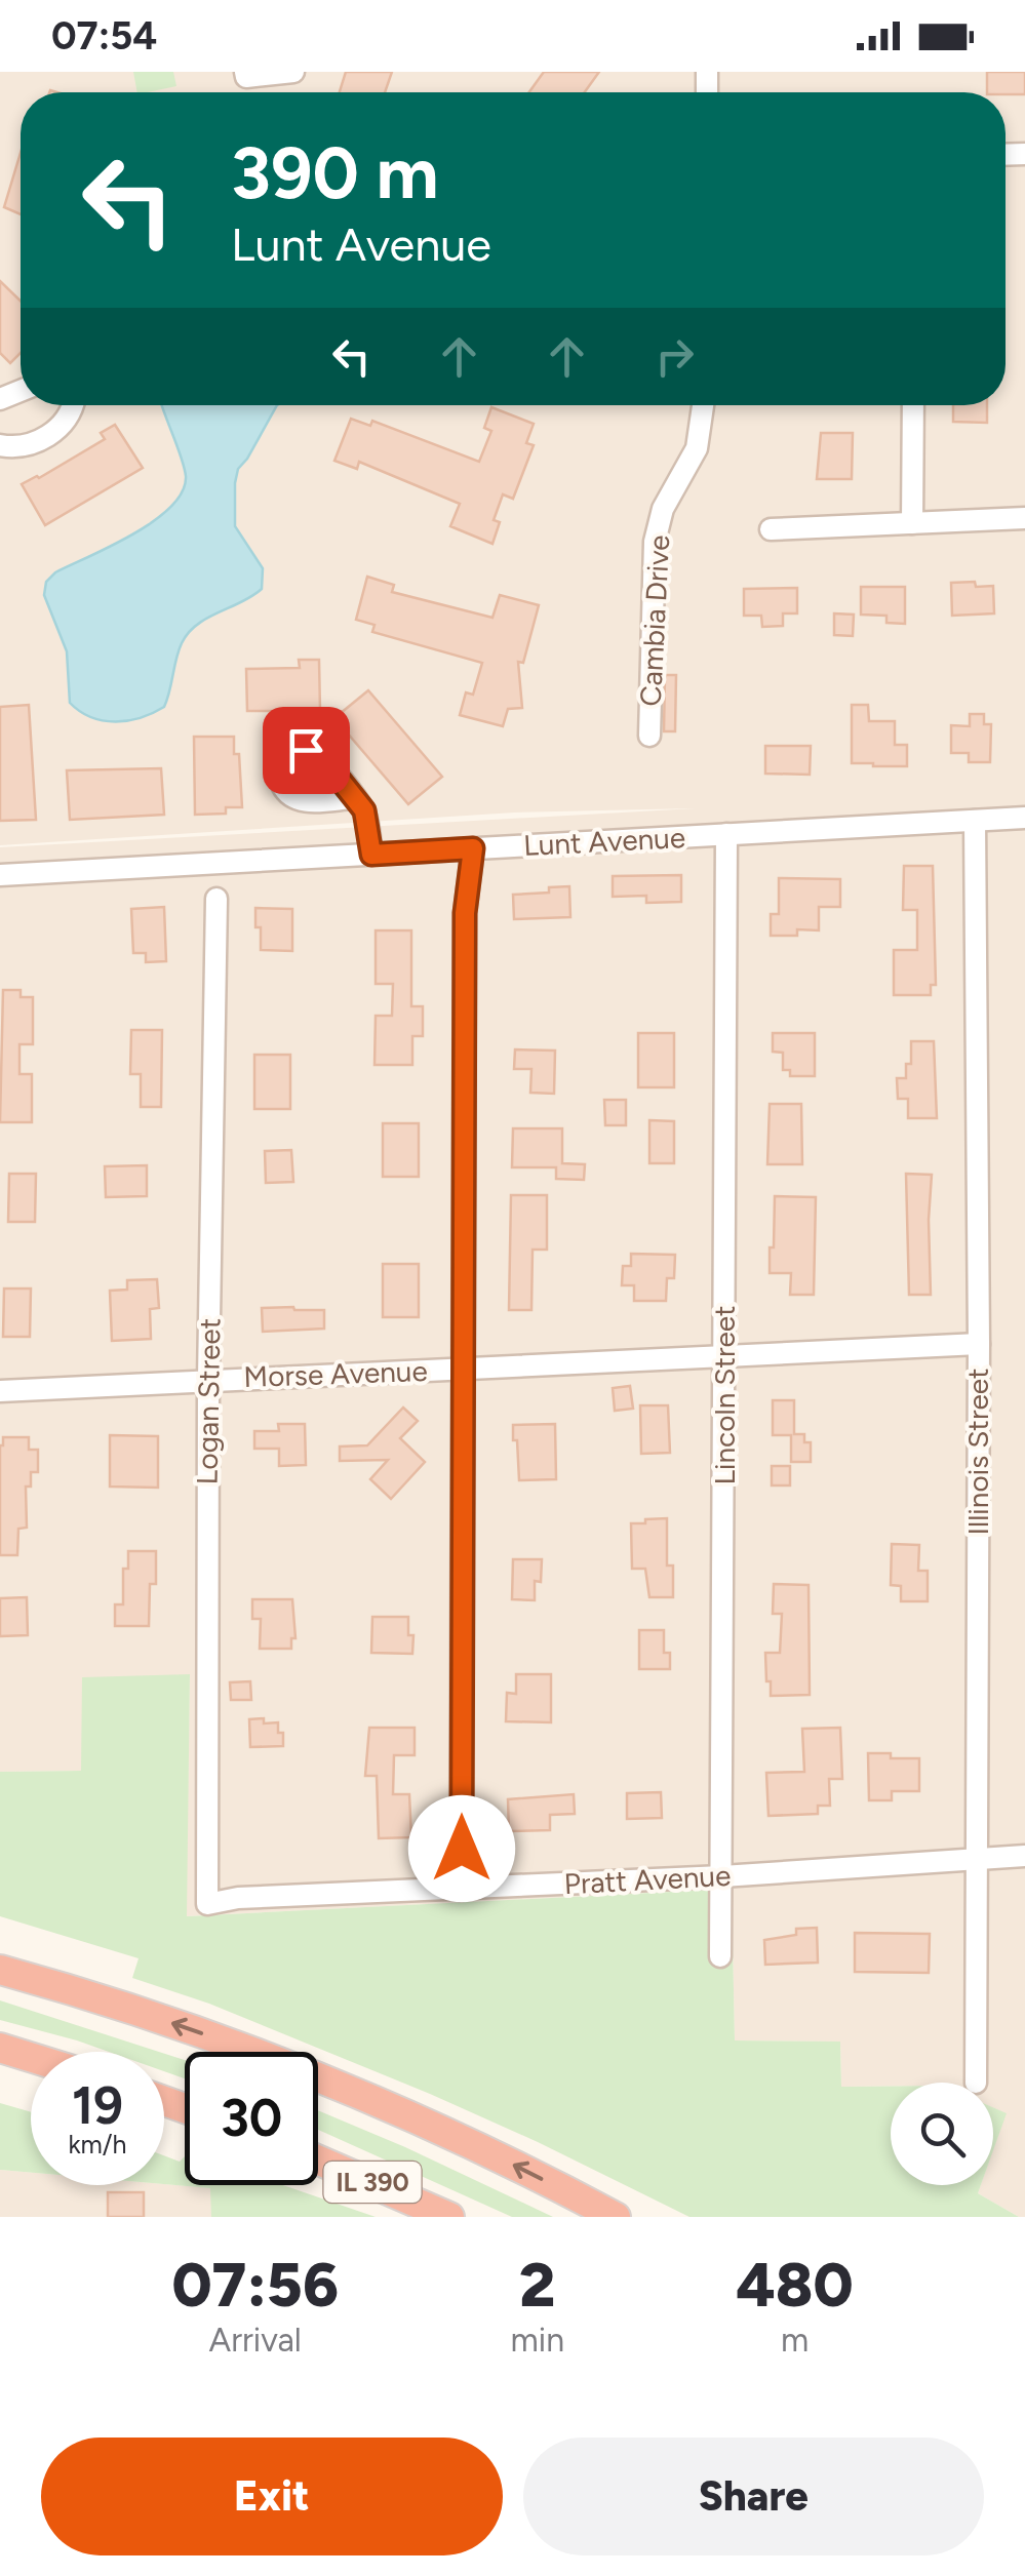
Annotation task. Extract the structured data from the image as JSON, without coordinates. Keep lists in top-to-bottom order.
{
  "streets": {
    "highway": ["IL 390"],
    "street": [
      "Cambia Drive",
      "Lunt Avenue",
      "Morse Avenue",
      "Lincoln Street",
      "Logan Street",
      "Illinois Street",
      "Pratt Avenue"
    ]
  },
  "crossings": [
    ["Lunt Avenue", "Lincoln Street"],
    ["Lunt Avenue", "Illinois Street"],
    ["Morse Avenue", "Lincoln Street"],
    ["Morse Avenue", "Logan Street"],
    ["Morse Avenue", "Illinois Street"],
    ["Lincoln Street", "Pratt Avenue"],
    ["Logan Street", "Pratt Avenue"],
    ["Illinois Street", "Pratt Avenue"]
  ],
  "page": {
    "status": "07:54",
    "turn": ["390 m", "Lunt Avenue"],
    "speed": "19 km/h",
    "limit": "30",
    "eta": [
      "07:56",
      "Arrival",
      "2",
      "min",
      "480",
      "m"
    ],
    "buttons": ["Exit", "Share"]
  }
}
